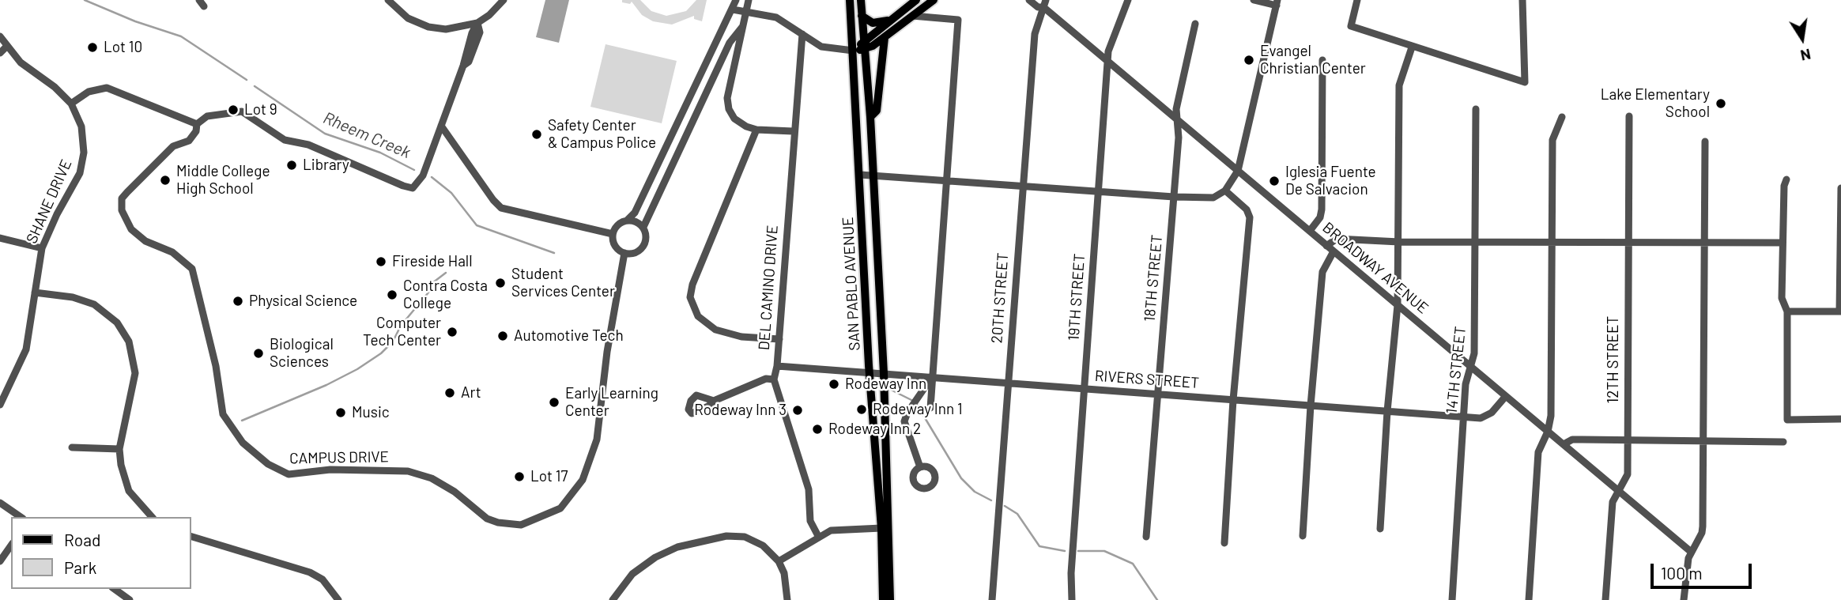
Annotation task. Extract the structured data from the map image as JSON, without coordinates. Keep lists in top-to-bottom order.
{
  "streets": {
    "main road": ["SAN PABLO AVENUE"],
    "street": [
      "SHANE DRIVE",
      "BROADWAY AVENUE",
      "18TH STREET",
      "DEL CAMINO DRIVE",
      "19TH STREET",
      "20TH STREET",
      "12TH STREET",
      "14TH STREET",
      "RIVERS STREET",
      "CAMPUS DRIVE"
    ]
  },
  "crossings": [
    ["BROADWAY AVENUE", "18TH STREET"],
    ["BROADWAY AVENUE", "19TH STREET"],
    ["BROADWAY AVENUE", "20TH STREET"],
    ["BROADWAY AVENUE", "12TH STREET"],
    ["BROADWAY AVENUE", "14TH STREET"],
    ["BROADWAY AVENUE", "RIVERS STREET"],
    ["18TH STREET", "RIVERS STREET"],
    ["SAN PABLO AVENUE", "RIVERS STREET"],
    ["DEL CAMINO DRIVE", "RIVERS STREET"],
    ["19TH STREET", "RIVERS STREET"],
    ["20TH STREET", "RIVERS STREET"],
    ["14TH STREET", "RIVERS STREET"]
  ],
  "water": ["Rheem Creek"],
  "places": [
    "Lot 10",
    "Evangel Christian Center",
    "Lake Elementary School",
    "Lot 9",
    "Safety Center & Campus Police",
    "Library",
    "Middle College High School",
    "Iglesia Fuente De Salvacion",
    "Fireside Hall",
    "Student Services Center",
    "Contra Costa College",
    "Physical Science",
    "Computer Tech Center",
    "Automotive Tech",
    "Biological Sciences",
    "Rodeway Inn",
    "Art",
    "Early Learning Center",
    "Rodeway Inn 1",
    "Rodeway Inn 3",
    "Music",
    "Rodeway Inn 2",
    "Lot 17"
  ],
  "legend": ["Road", "Park"],
  "scale_bar": "100 m",
  "north": "bottom"
}
